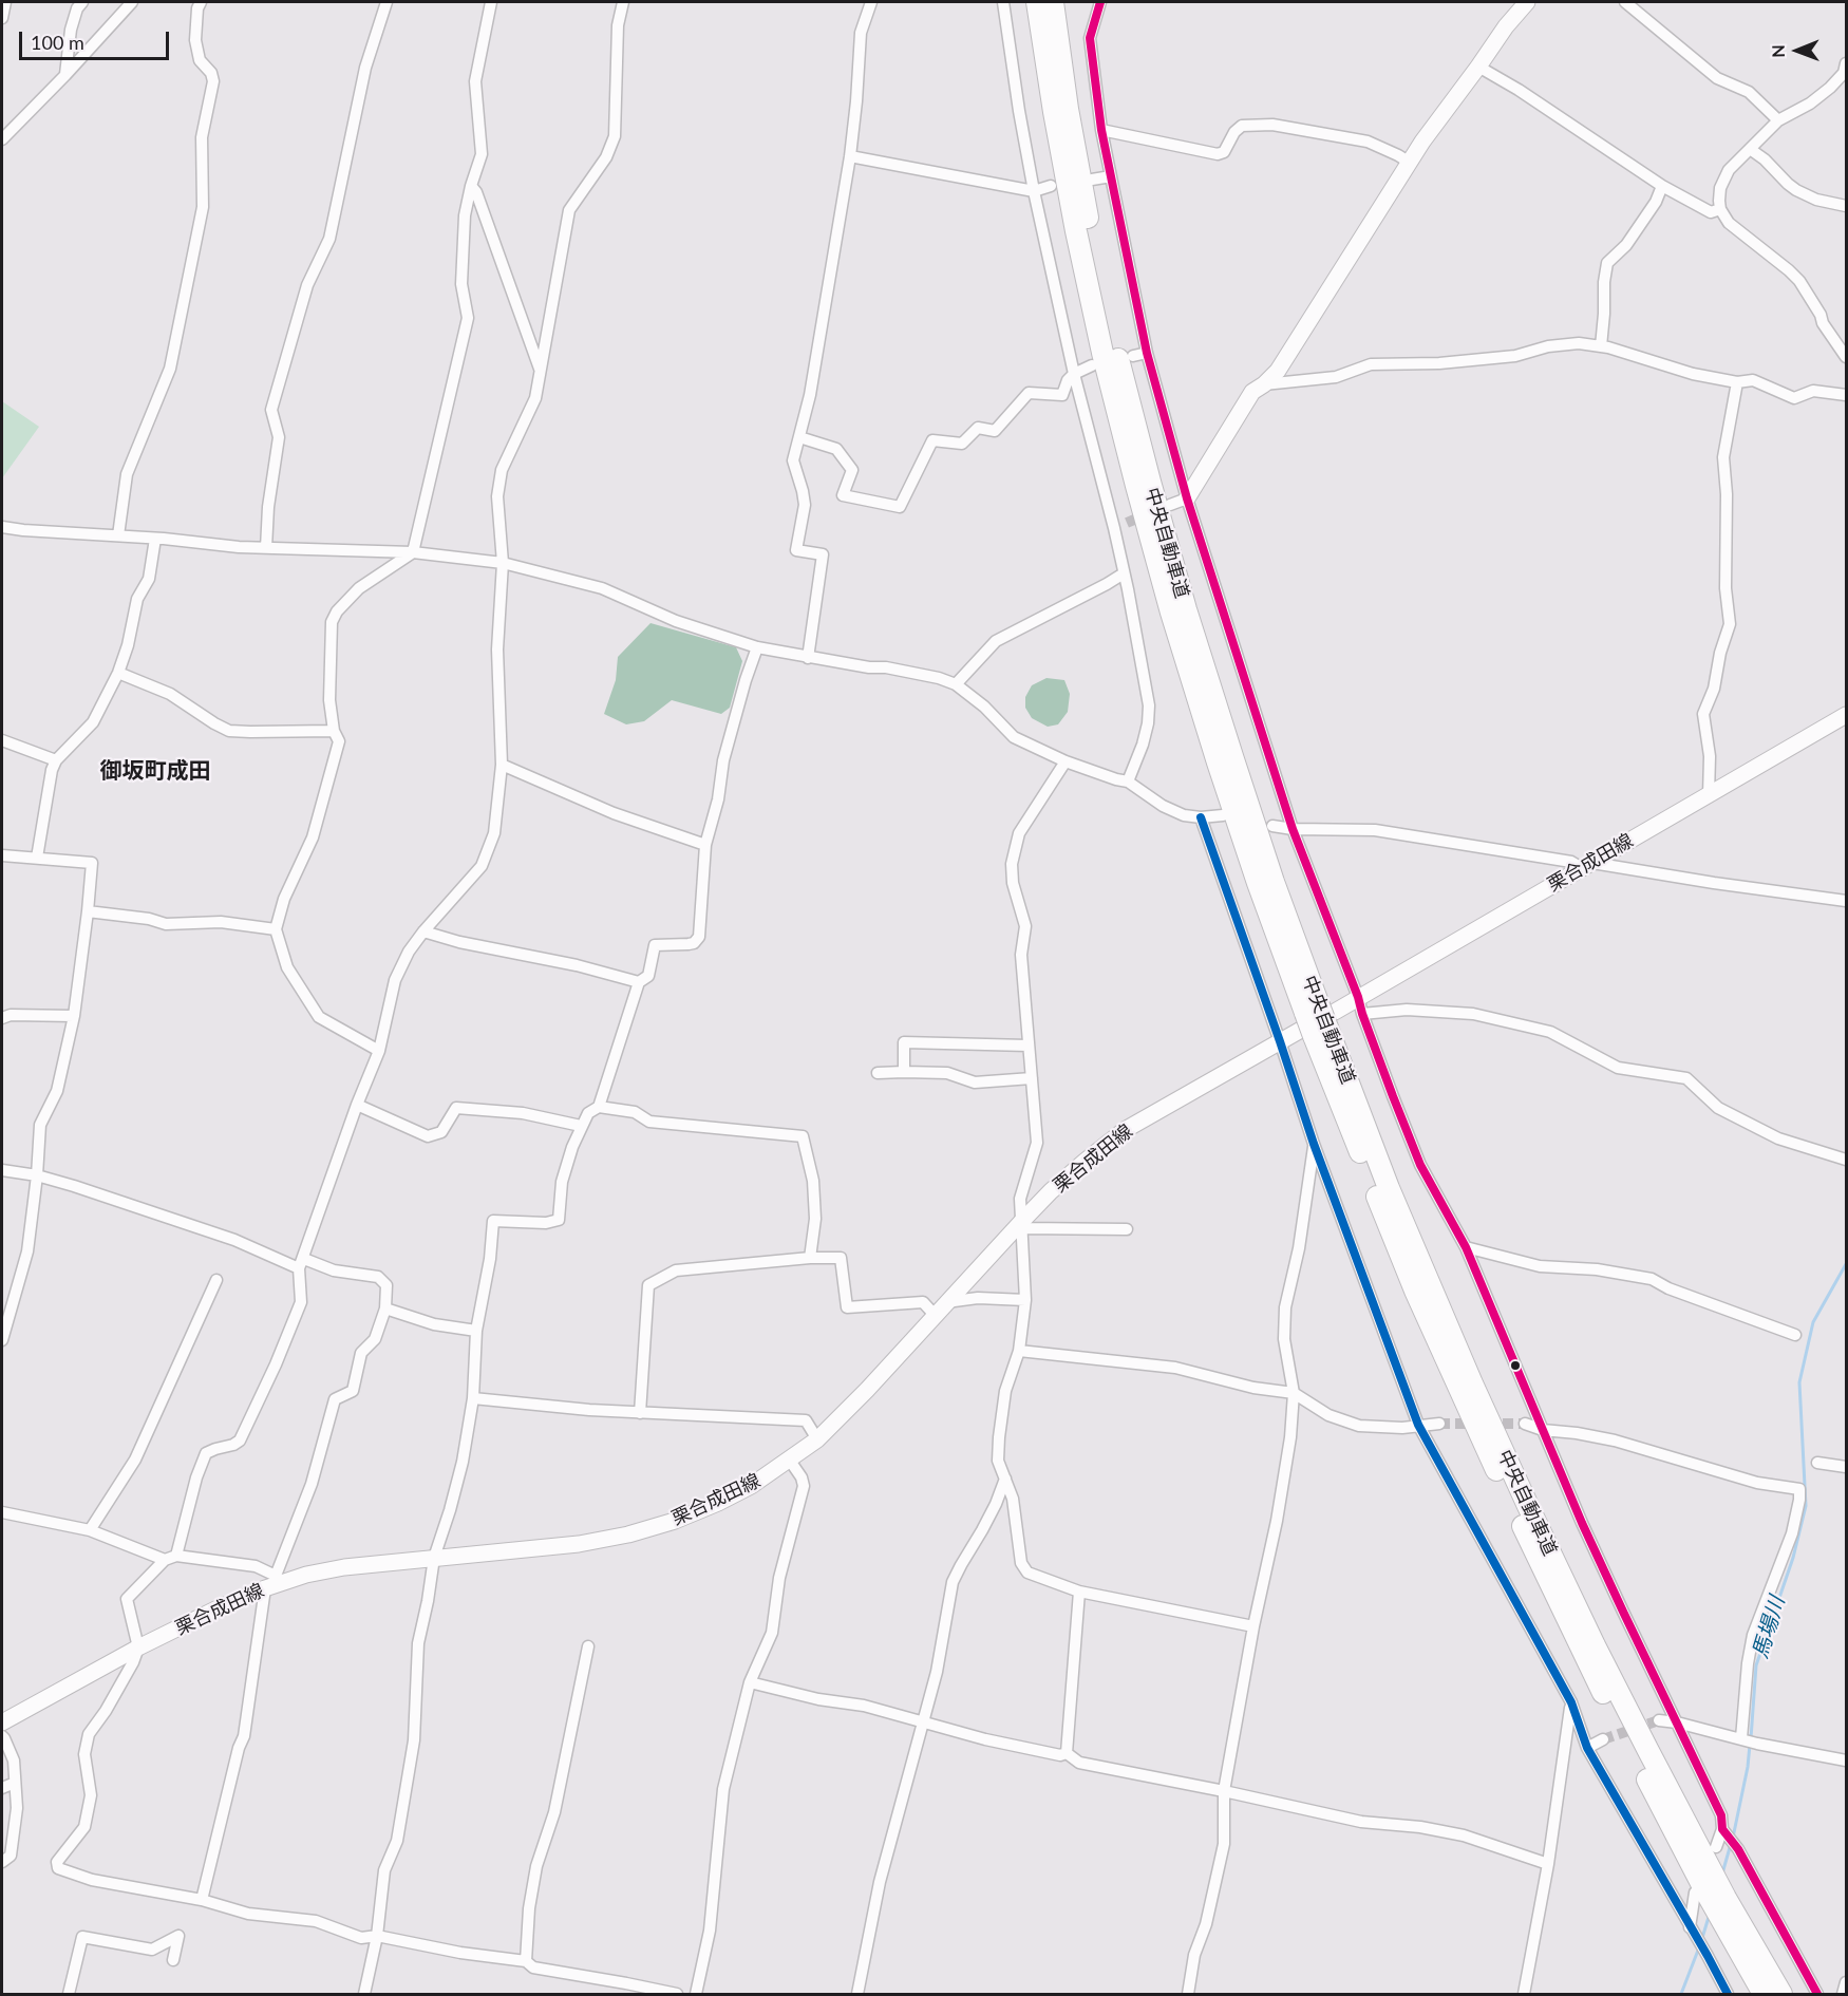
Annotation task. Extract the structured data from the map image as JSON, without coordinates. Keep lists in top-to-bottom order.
{
  "streets": {
    "highway": ["中央自動車道"],
    "main road": ["栗合成田線"]
  },
  "crossings": [
    ["中央自動車道", "栗合成田線"]
  ],
  "districts": ["御坂町成田"],
  "water": ["馬場川"],
  "scale_bar": "100 m",
  "north": "left"
}
